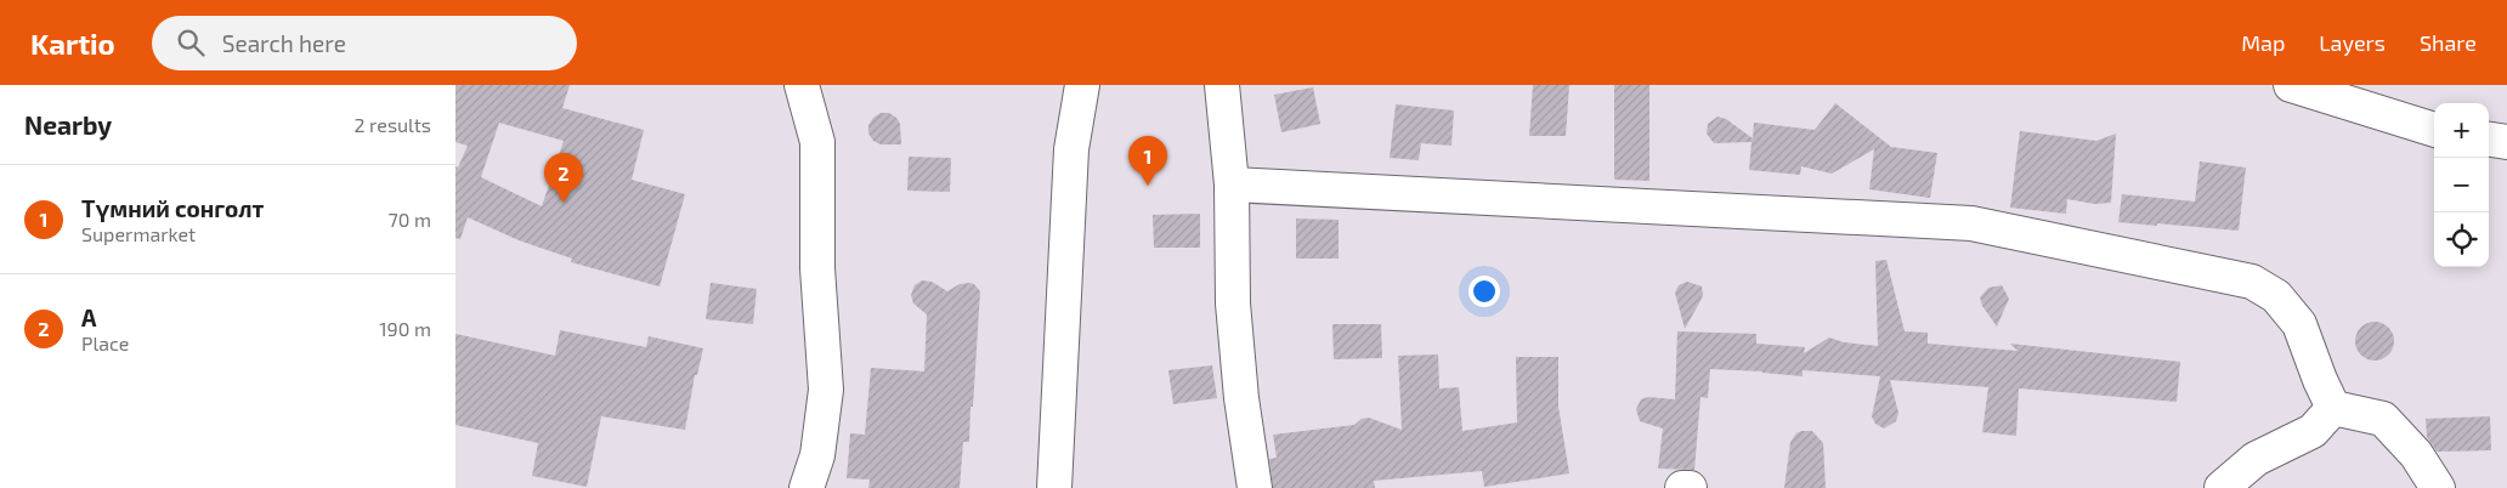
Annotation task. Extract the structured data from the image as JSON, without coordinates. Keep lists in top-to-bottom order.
{
  "page": {
    "header": "Kartio",
    "search": "Search here",
    "nav": ["Map", "Layers", "Share"],
    "heading": ["Nearby", "2 results"],
    "map_buttons": ["+", "−"],
    "pins": ["1", "2"],
    "list": [
      {
        "mark": "1",
        "name": "Түмний сонголт",
        "note": "Supermarket",
        "value": "70 m"
      },
      {
        "mark": "2",
        "name": "A",
        "note": "Place",
        "value": "190 m"
      }
    ]
  }
}
